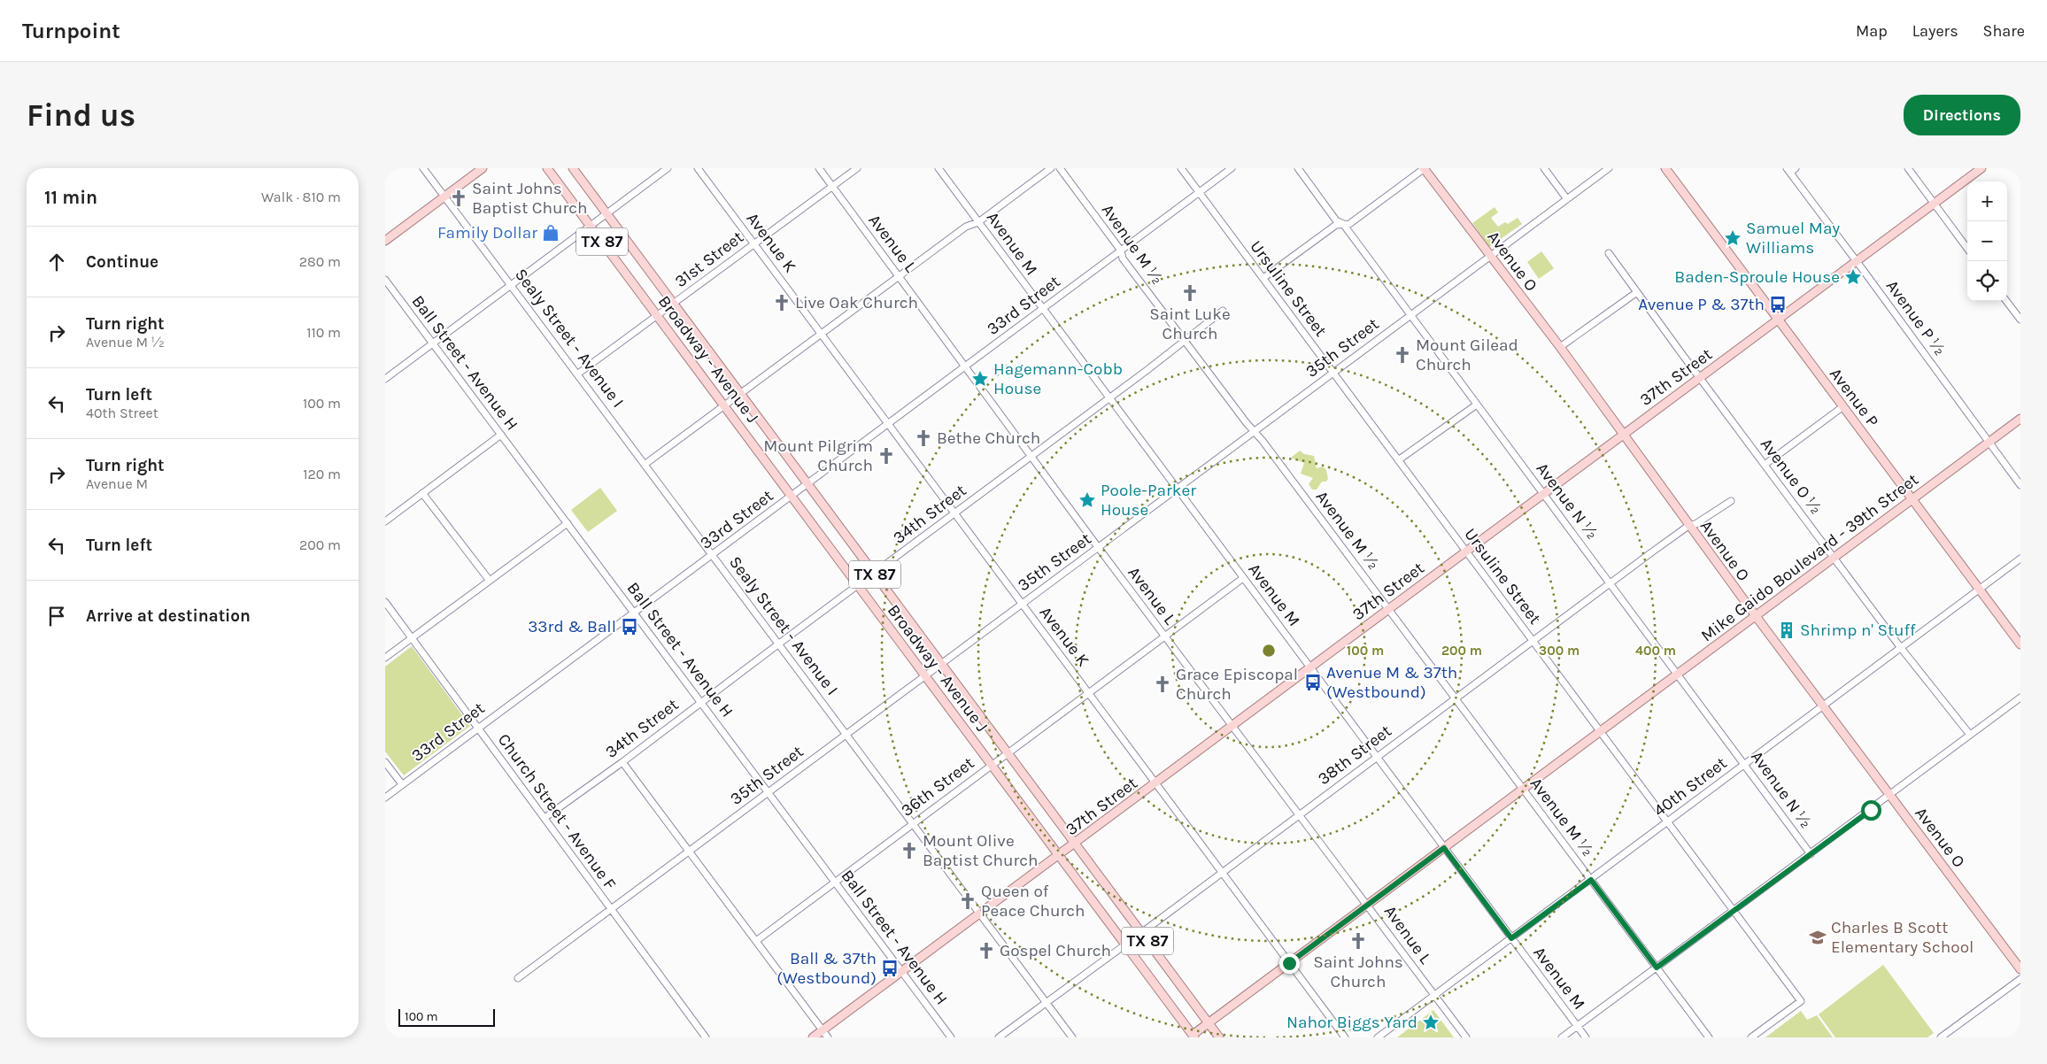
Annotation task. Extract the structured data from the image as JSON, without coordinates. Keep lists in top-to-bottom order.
{
  "streets": {
    "main road": [
      "TX 87",
      "Avenue O",
      "Broadway - Avenue J",
      "37th Street",
      "Avenue P",
      "Mike Gaido Boulevard - 39th Street"
    ],
    "street": [
      "Avenue K",
      "Avenue L",
      "Avenue M",
      "Avenue M ½",
      "31st Street",
      "Ursuline Street",
      "33rd Street",
      "Avenue P ½",
      "Sealy Street - Avenue I",
      "35th Street",
      "Ball Street - Avenue H",
      "Avenue O ½",
      "Avenue N ½",
      "34th Street",
      "38th Street",
      "36th Street",
      "40th Street",
      "Church Street - Avenue F"
    ]
  },
  "crossings": [
    ["Avenue K", "31st Street"],
    ["Avenue K", "33rd Street"],
    ["Avenue K", "35th Street"],
    ["Avenue K", "37th Street"],
    ["Avenue K", "34th Street"],
    ["Avenue K", "Mike Gaido Boulevard - 39th Street"],
    ["Avenue K", "38th Street"],
    ["Avenue K", "36th Street"],
    ["Avenue L", "31st Street"],
    ["Avenue L", "33rd Street"],
    ["Avenue L", "35th Street"],
    ["Avenue L", "37th Street"],
    ["Avenue L", "34th Street"],
    ["Avenue L", "Mike Gaido Boulevard - 39th Street"],
    ["Avenue L", "38th Street"],
    ["Avenue L", "36th Street"],
    ["Avenue L", "40th Street"],
    ["Avenue M", "33rd Street"],
    ["Avenue M", "35th Street"],
    ["Avenue M", "37th Street"],
    ["Avenue M", "34th Street"],
    ["Avenue M", "Mike Gaido Boulevard - 39th Street"],
    ["Avenue M", "38th Street"],
    ["Avenue M", "36th Street"],
    ["Avenue M", "40th Street"],
    ["Avenue M ½", "33rd Street"],
    ["Avenue M ½", "35th Street"],
    ["Avenue M ½", "37th Street"],
    ["Avenue M ½", "34th Street"],
    ["Avenue M ½", "Mike Gaido Boulevard - 39th Street"],
    ["Avenue M ½", "38th Street"],
    ["Avenue M ½", "40th Street"],
    ["31st Street", "Sealy Street - Avenue I"],
    ["31st Street", "Broadway - Avenue J"],
    ["Avenue O", "35th Street"],
    ["Avenue O", "37th Street"],
    ["Avenue O", "Mike Gaido Boulevard - 39th Street"],
    ["Avenue O", "38th Street"],
    ["Avenue O", "40th Street"],
    ["Ursuline Street", "33rd Street"],
    ["Ursuline Street", "35th Street"],
    ["Ursuline Street", "37th Street"],
    ["Ursuline Street", "Mike Gaido Boulevard - 39th Street"],
    ["Ursuline Street", "38th Street"],
    ["Ursuline Street", "40th Street"],
    ["33rd Street", "Sealy Street - Avenue I"],
    ["33rd Street", "Broadway - Avenue J"],
    ["33rd Street", "Ball Street - Avenue H"],
    ["33rd Street", "Church Street - Avenue F"],
    ["Avenue P ½", "37th Street"],
    ["Avenue P ½", "Mike Gaido Boulevard - 39th Street"],
    ["Sealy Street - Avenue I", "35th Street"],
    ["Sealy Street - Avenue I", "37th Street"],
    ["Sealy Street - Avenue I", "34th Street"],
    ["Sealy Street - Avenue I", "38th Street"],
    ["Sealy Street - Avenue I", "36th Street"],
    ["35th Street", "Broadway - Avenue J"],
    ["35th Street", "Ball Street - Avenue H"],
    ["35th Street", "Avenue N ½"],
    ["35th Street", "Church Street - Avenue F"],
    ["Broadway - Avenue J", "37th Street"],
    ["Broadway - Avenue J", "34th Street"],
    ["Broadway - Avenue J", "Mike Gaido Boulevard - 39th Street"],
    ["Broadway - Avenue J", "38th Street"],
    ["Broadway - Avenue J", "36th Street"],
    ["Ball Street - Avenue H", "37th Street"],
    ["Ball Street - Avenue H", "34th Street"],
    ["Ball Street - Avenue H", "36th Street"],
    ["37th Street", "Avenue P"],
    ["37th Street", "Avenue O ½"],
    ["37th Street", "Avenue N ½"],
    ["Avenue P", "Mike Gaido Boulevard - 39th Street"],
    ["Avenue P", "40th Street"],
    ["Avenue O ½", "Mike Gaido Boulevard - 39th Street"],
    ["Avenue O ½", "40th Street"],
    ["Avenue N ½", "Mike Gaido Boulevard - 39th Street"],
    ["Avenue N ½", "38th Street"],
    ["Avenue N ½", "40th Street"],
    ["34th Street", "Church Street - Avenue F"]
  ],
  "places": {
    "church": [
      "Saint Johns Baptist Church",
      "Saint Luke Church",
      "Live Oak Church",
      "Mount Gilead Church",
      "Bethe Church",
      "Mount Pilgrim Church",
      "Grace Episcopal Church",
      "Mount Olive Baptist Church",
      "Queen of Peace Church",
      "Saint Johns Church",
      "Gospel Church"
    ],
    "shop": ["Family Dollar"],
    "place": [
      "Samuel May Williams",
      "Baden-Sproule House",
      "Hagemann-Cobb House",
      "Poole-Parker House",
      "Nahor Biggs Yard"
    ],
    "bus stop": [
      "Avenue P & 37th",
      "33rd & Ball",
      "Avenue M & 37th (Westbound)",
      "Ball & 37th (Westbound)"
    ],
    "building": ["Shrimp n' Stuff"],
    "school or university": ["Charles B Scott Elementary School"]
  },
  "scale_bar": "100 m",
  "page": {
    "header": "Turnpoint",
    "nav": ["Map", "Layers", "Share"],
    "buttons": "Directions",
    "title": "Find us",
    "heading": ["11 min", "Walk · 810 m"],
    "map_buttons": ["+", "−"],
    "list": [
      ["Continue", "280 m"],
      ["Turn right", "Avenue M ½", "110 m"],
      ["Turn left", "40th Street", "100 m"],
      ["Turn right", "Avenue M", "120 m"],
      ["Turn left", "200 m"],
      "Arrive at destination"
    ],
    "scale": "100 m"
  },
  "rings": [
    "100 m",
    "200 m",
    "300 m",
    "400 m"
  ]
}
